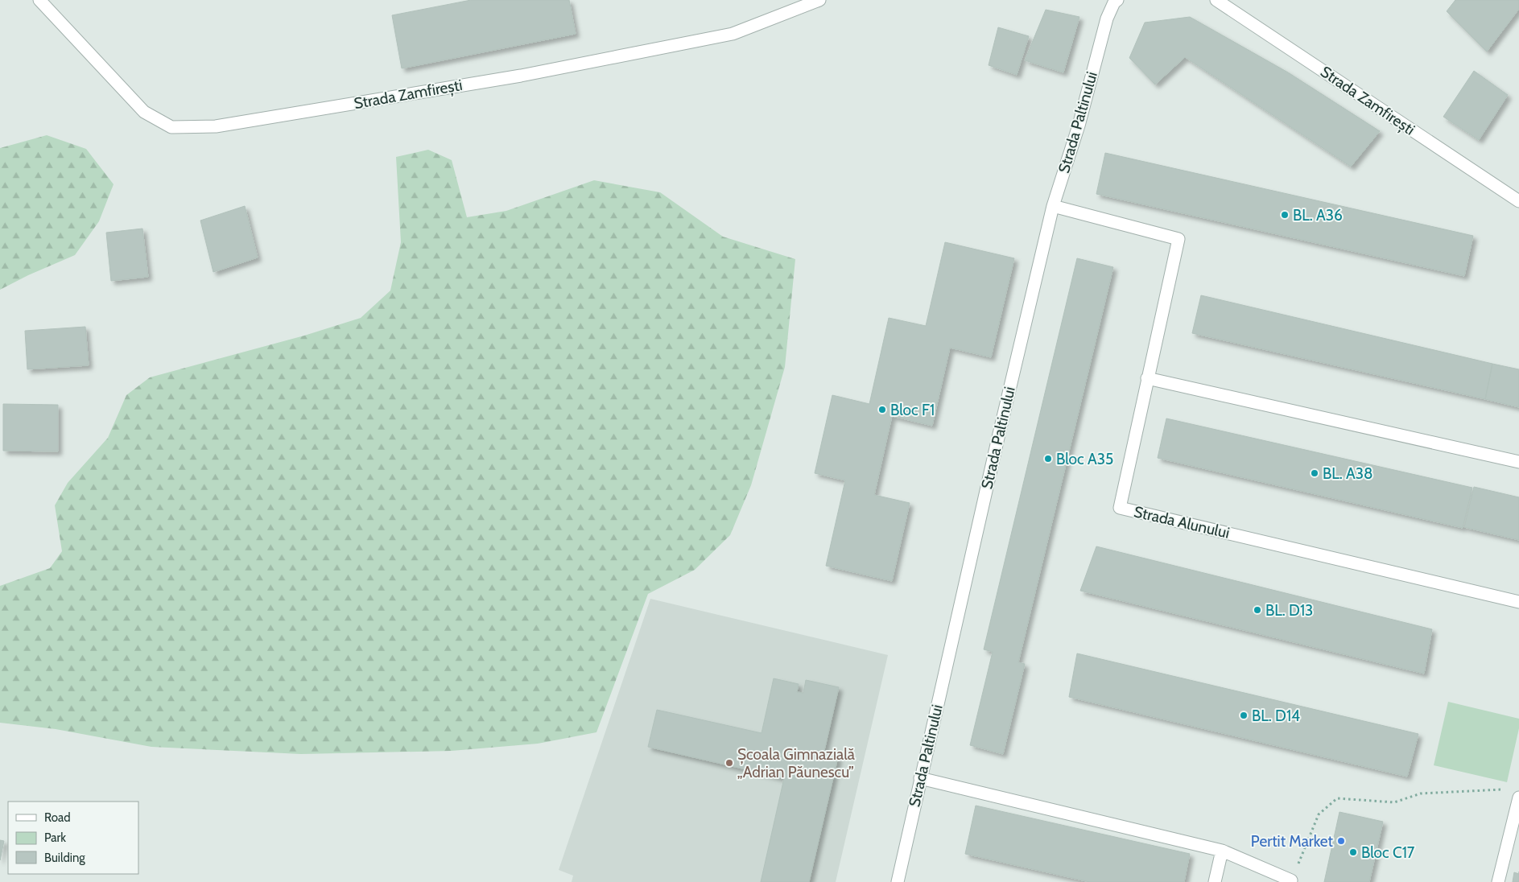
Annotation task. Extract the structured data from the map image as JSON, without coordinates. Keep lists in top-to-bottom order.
{
  "streets": {
    "street": ["Strada Zamfirești", "Strada Paltinului", "Strada Alunului"]
  },
  "crossings": [
    ["Strada Paltinului", "Strada Alunului"]
  ],
  "places": [
    "BL. A36",
    "Bloc F1",
    "Bloc A35",
    "BL. A38",
    "BL. D13",
    "BL. D14",
    "Școala Gimnazială „Adrian Păunescu”",
    "Pertit Market",
    "Bloc C17"
  ],
  "legend": ["Road", "Park", "Building"]
}
